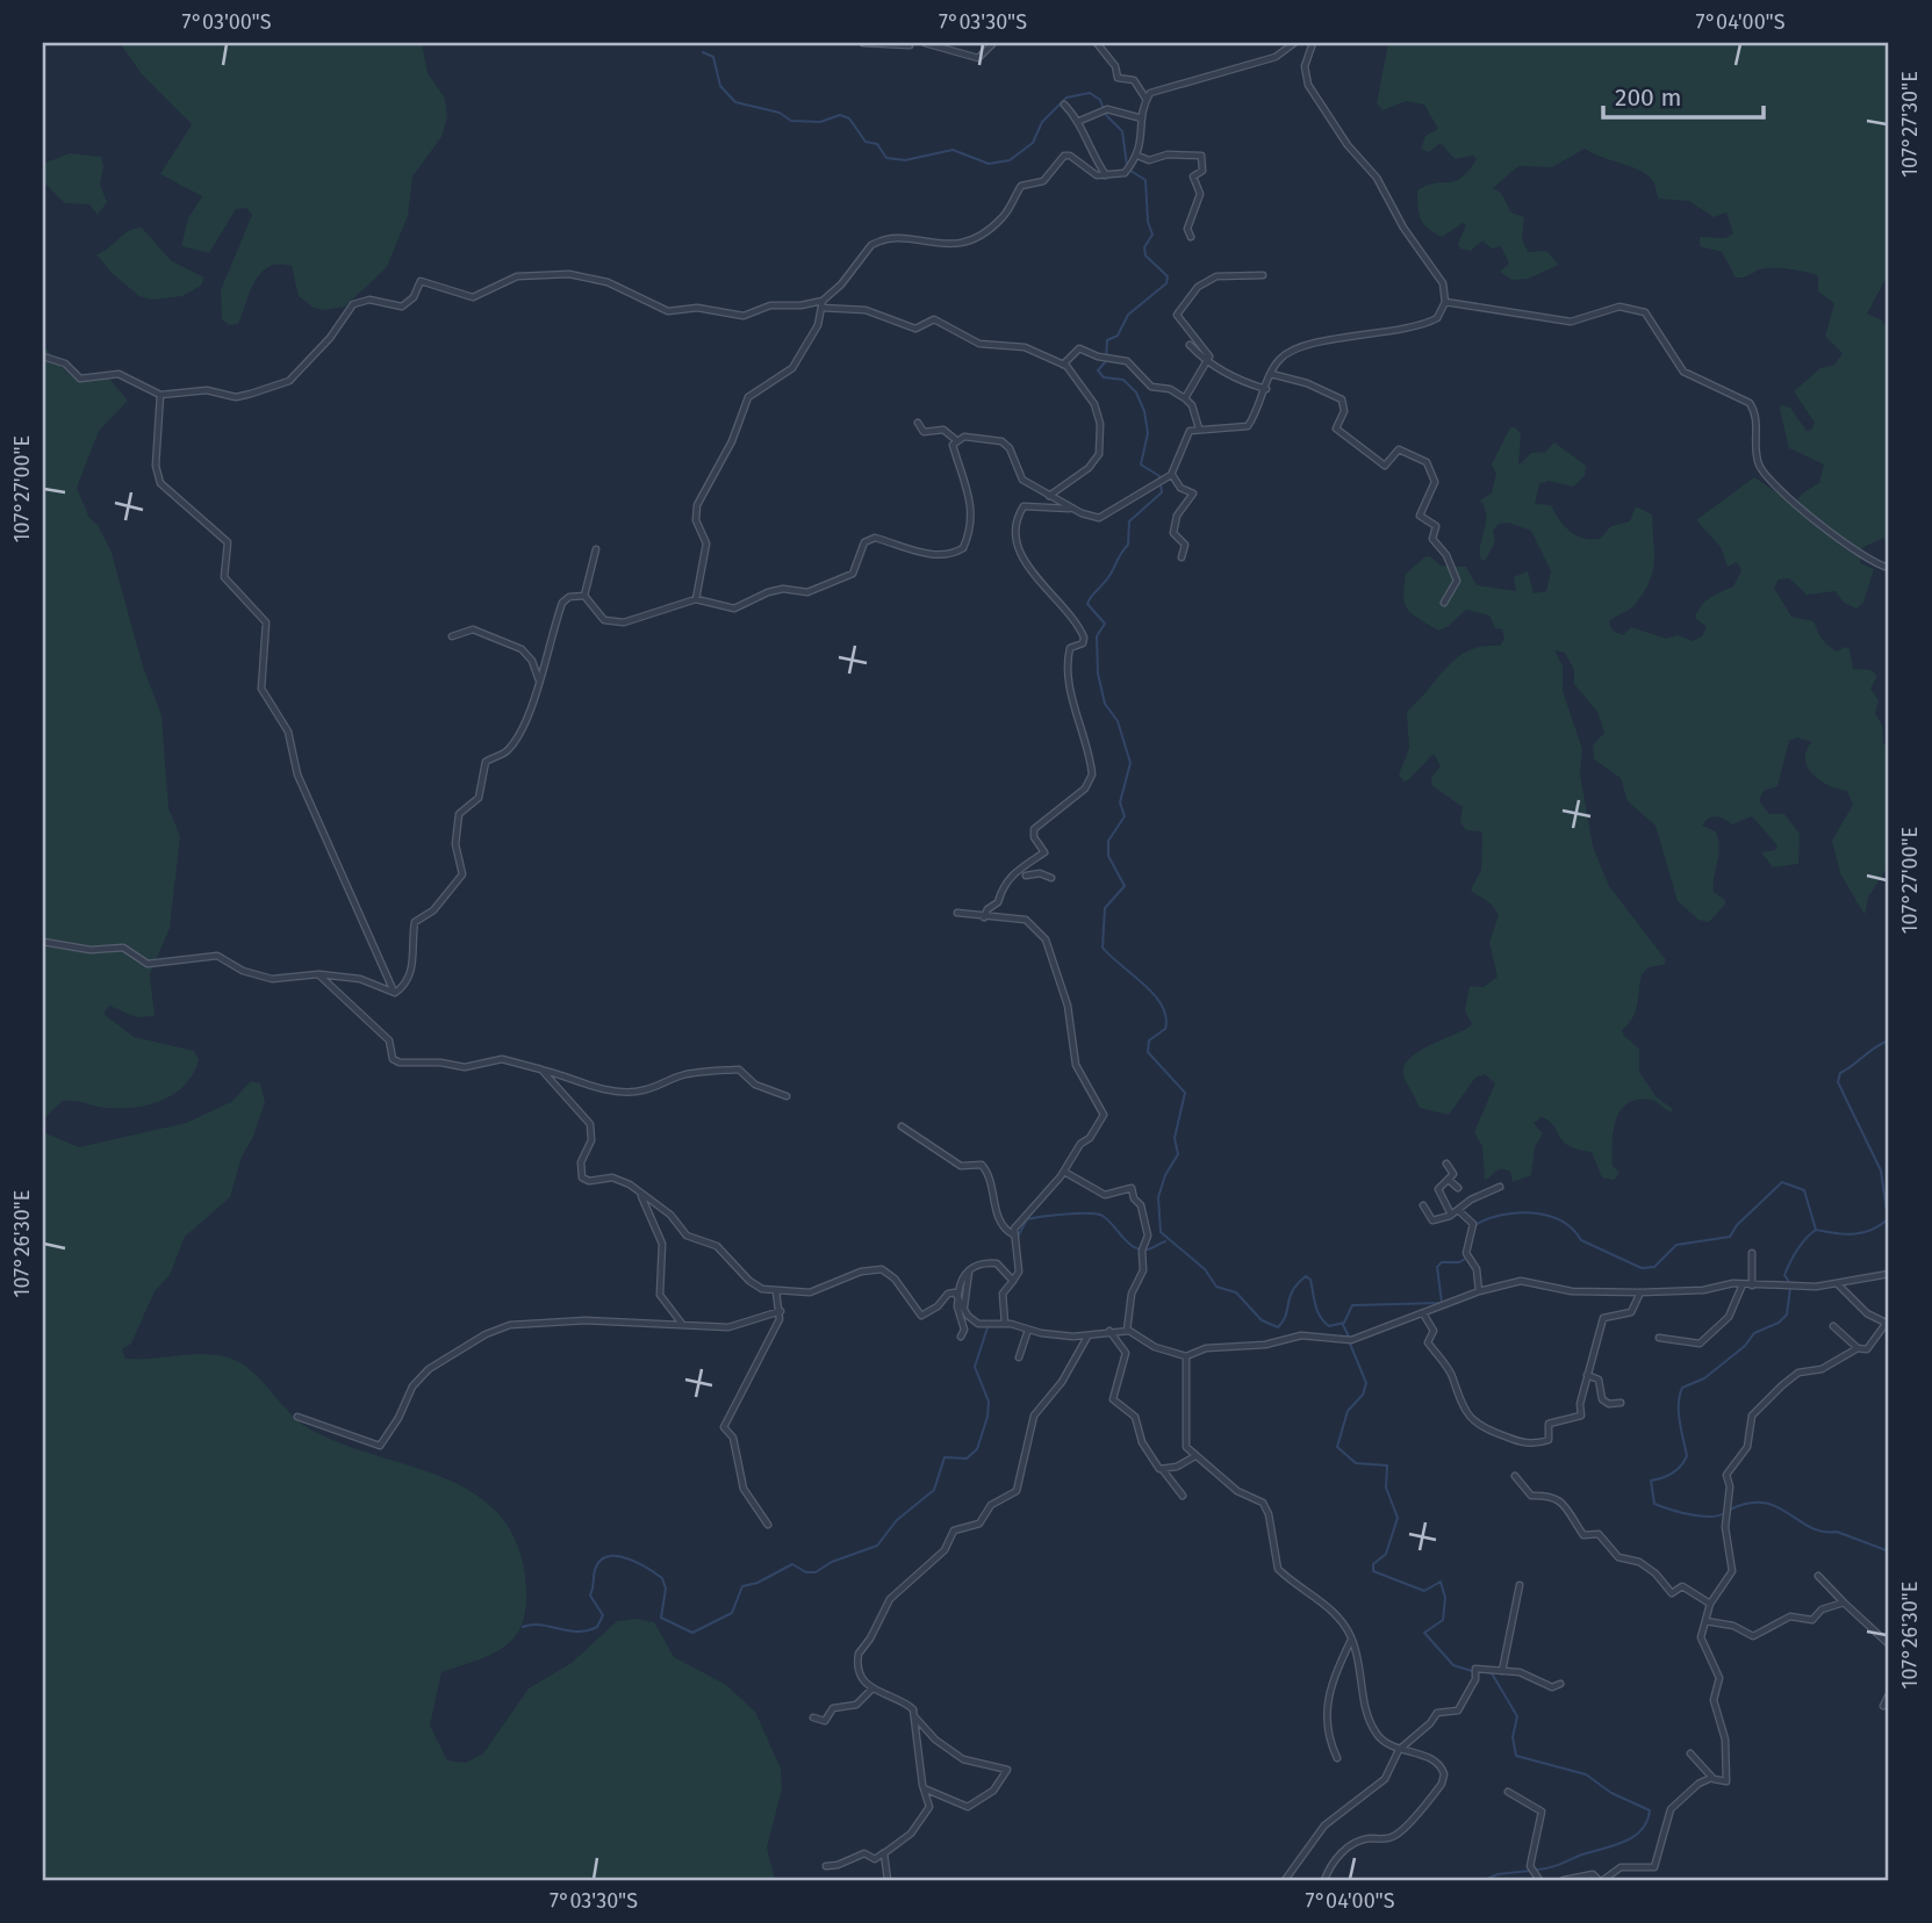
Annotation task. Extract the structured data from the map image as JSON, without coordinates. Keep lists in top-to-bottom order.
{
  "scale_bar": "200 m",
  "coordinates": [
    "7°03'00\"S",
    "7°03'30\"S",
    "7°04'00\"S",
    "107°27'30\"E",
    "107°27'00\"E",
    "107°26'30\"E"
  ]
}
